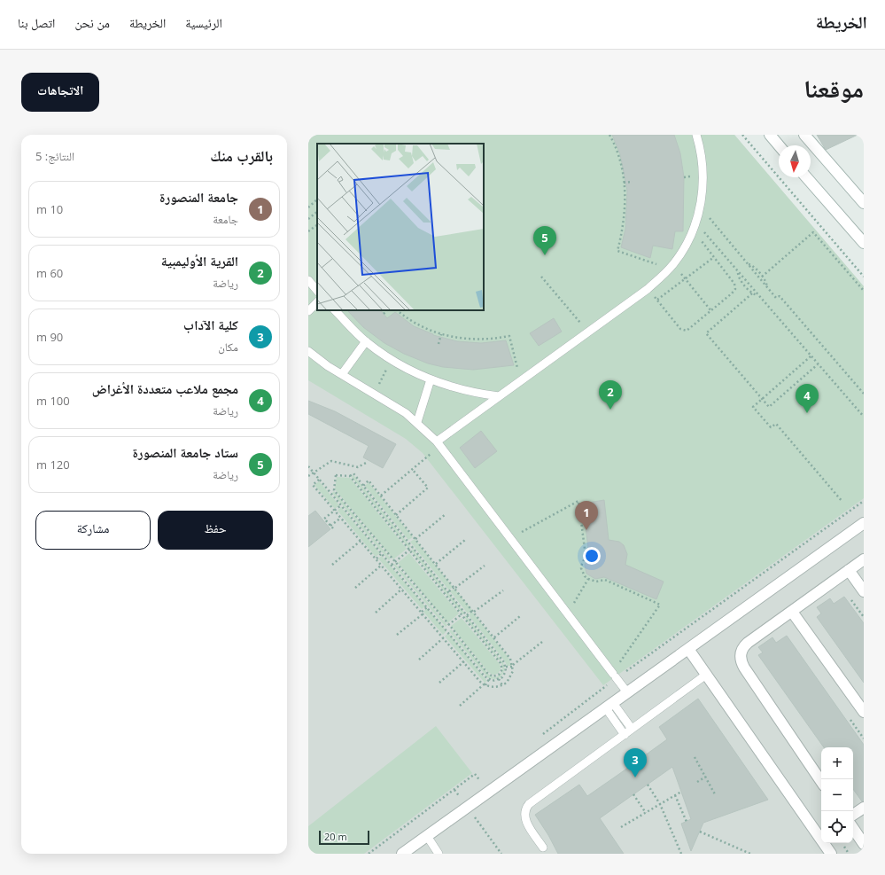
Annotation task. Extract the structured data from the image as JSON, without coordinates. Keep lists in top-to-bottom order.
{
  "scale_bar": "20 m",
  "north": "bottom",
  "page": {
    "header": "الخريطة",
    "nav": [
      "الرئيسية",
      "الخريطة",
      "من نحن",
      "اتصل بنا"
    ],
    "title": "موقعنا",
    "buttons": [
      "الاتجاهات",
      ["حفظ", "مشاركة"]
    ],
    "heading": ["بالقرب منك", "النتائج: 5"],
    "list": [
      {
        "mark": "1",
        "name": "جامعة المنصورة",
        "note": "جامعة",
        "value": "10 m"
      },
      {
        "mark": "2",
        "name": "القرية الأوليمبية",
        "note": "رياضة",
        "value": "60 m"
      },
      {
        "mark": "3",
        "name": "كلية الآداب",
        "note": "مكان",
        "value": "90 m"
      },
      {
        "mark": "4",
        "name": "مجمع ملاعب متعددة الأغراض",
        "note": "رياضة",
        "value": "100 m"
      },
      {
        "mark": "5",
        "name": "ستاد جامعة المنصورة",
        "note": "رياضة",
        "value": "120 m"
      }
    ],
    "pins": [
      "5",
      "2",
      "4",
      "1",
      "3"
    ],
    "map_buttons": ["+", "−"],
    "scale": "20 m"
  }
}
